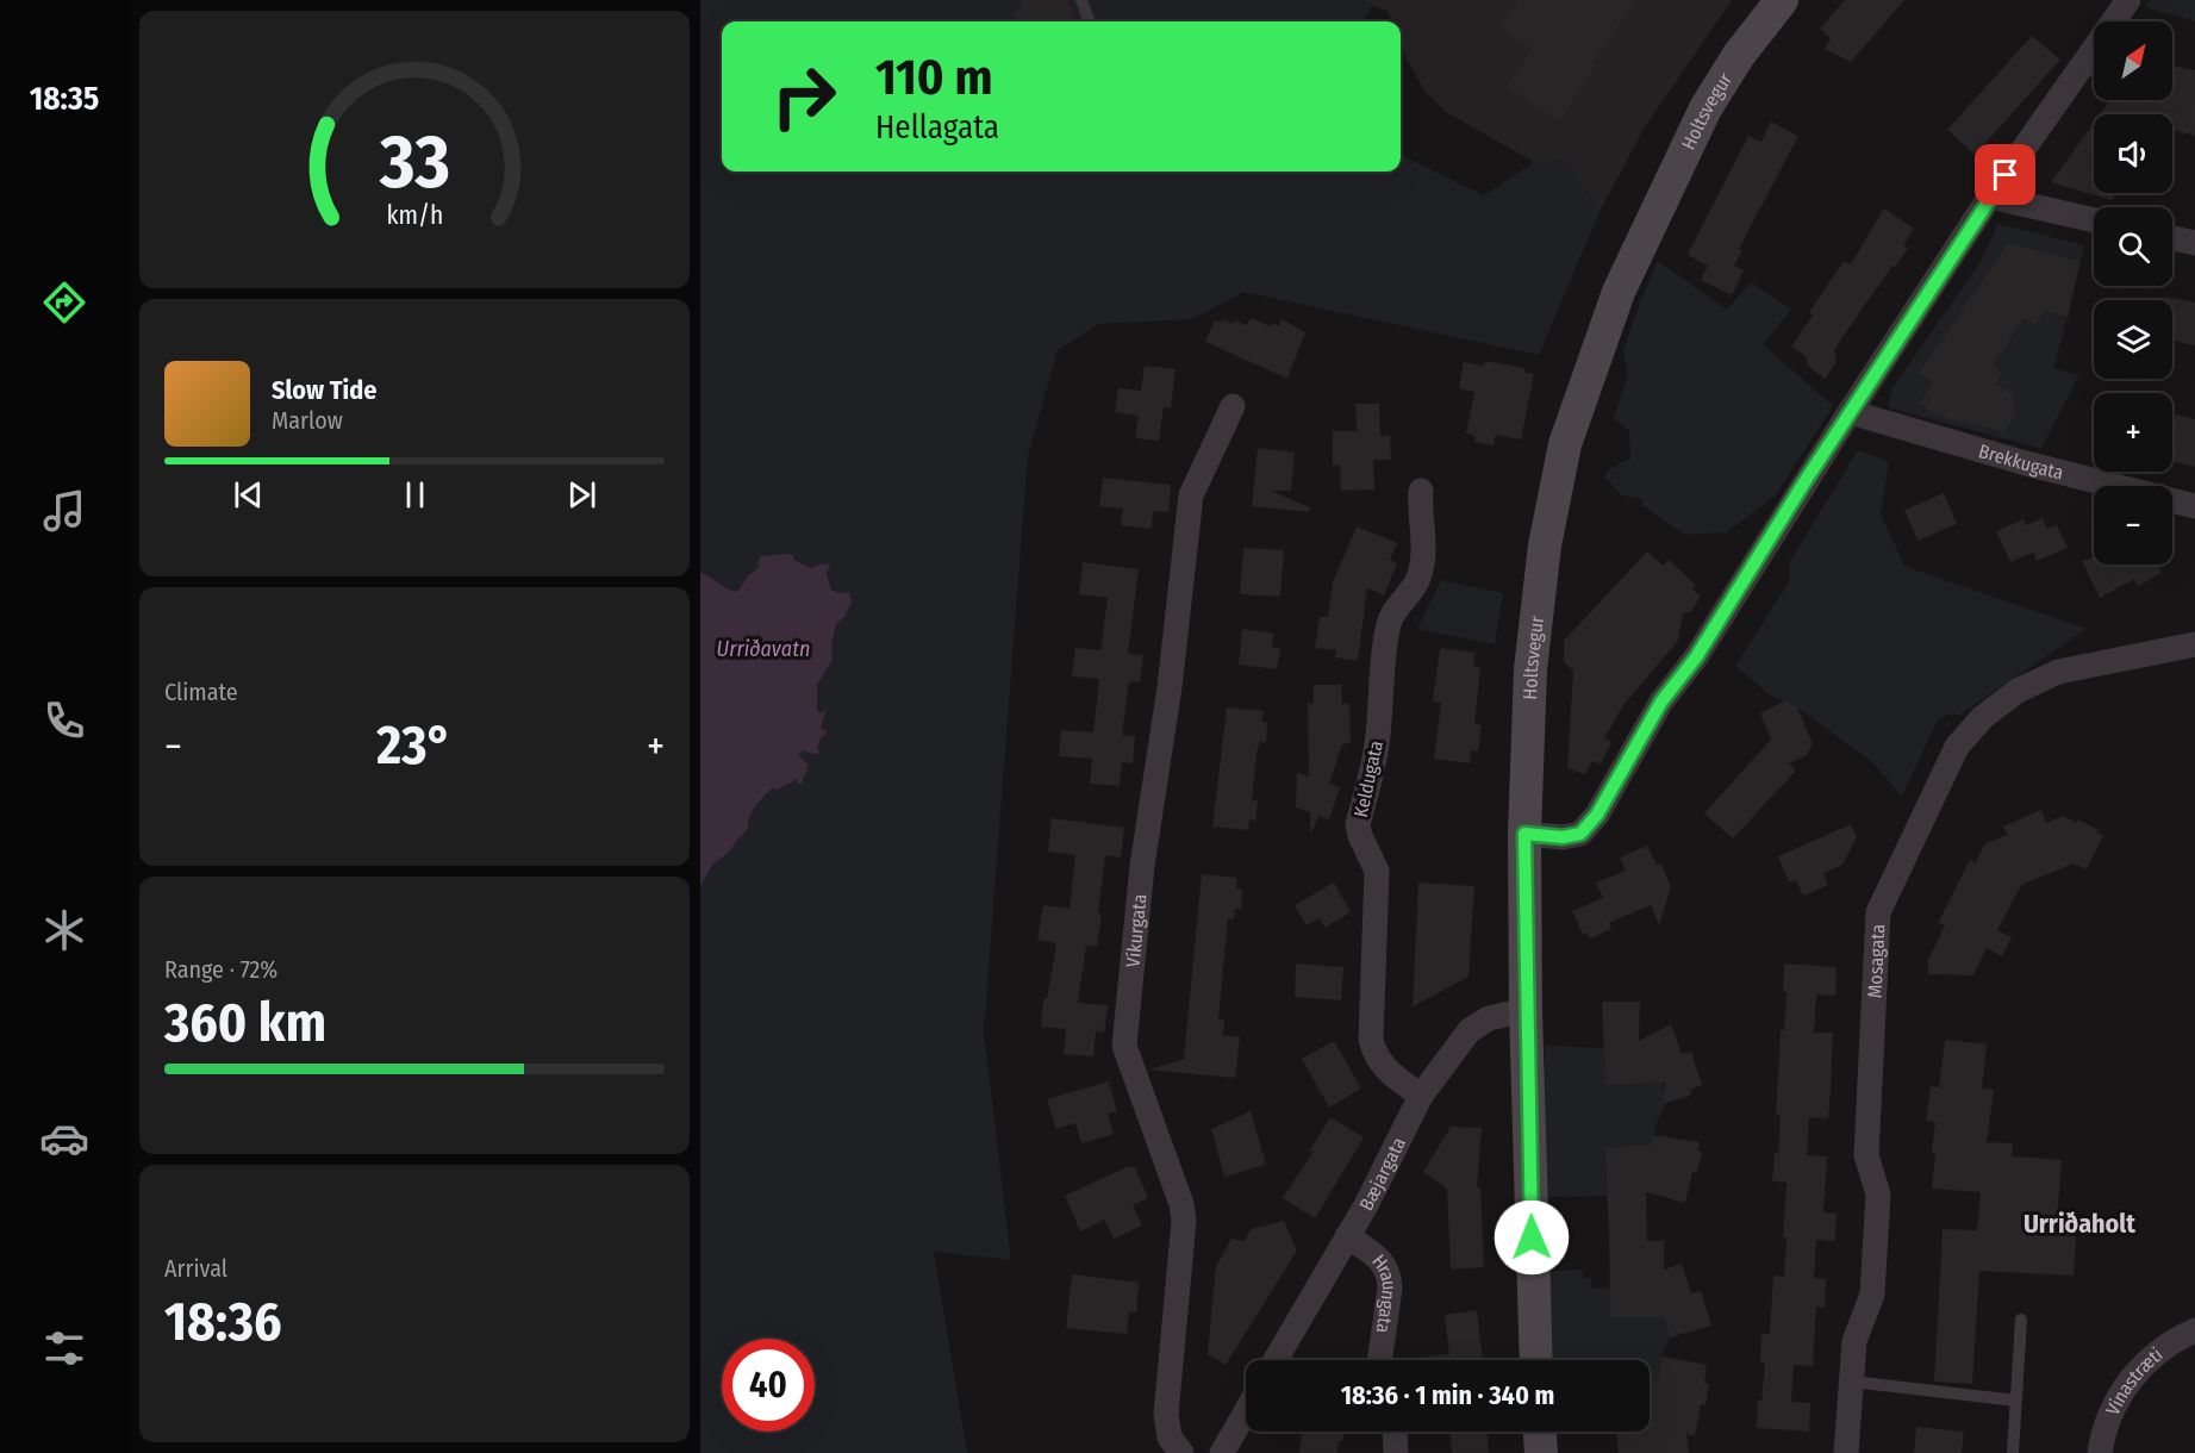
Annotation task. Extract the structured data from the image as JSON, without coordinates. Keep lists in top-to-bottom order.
{
  "streets": {
    "street": [
      "Holtsvegur",
      "Brekkugata",
      "Keldugata",
      "Víkurgata",
      "Mosagata",
      "Bæjargata",
      "Hraungata",
      "Vinastræti"
    ]
  },
  "crossings": [
    ["Holtsvegur", "Bæjargata"],
    ["Keldugata", "Bæjargata"],
    ["Bæjargata", "Hraungata"]
  ],
  "districts": ["Urriðaholt"],
  "water": ["Urriðavatn"],
  "north": "top right",
  "page": {
    "tabs": "18:35",
    "map_buttons": ["+", "−"],
    "turn": ["110 m", "Hellagata"],
    "song": ["Slow Tide", "Marlow"],
    "tile": [
      "Climate",
      ["Range · 72%", "360 km"],
      ["Arrival", "18:36"]
    ],
    "heat": ["−", "23°", "+"],
    "limit": "40",
    "trip": "18:36 · 1 min · 340 m",
    "gauge": ["33", "km/h"]
  }
}
